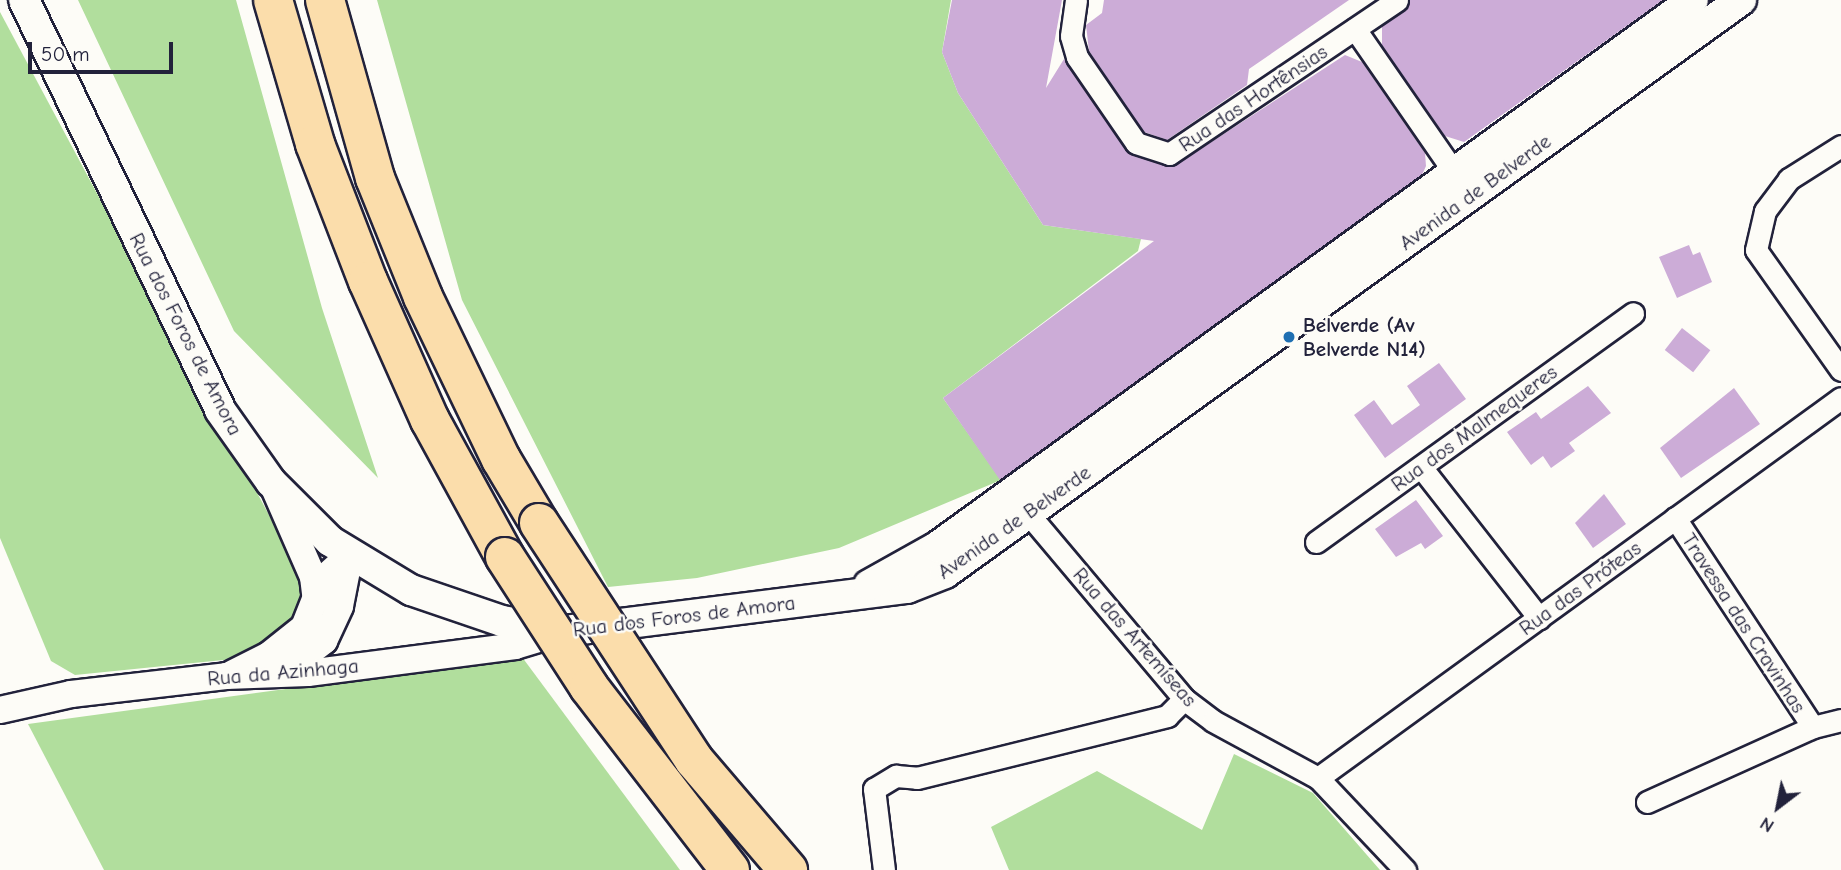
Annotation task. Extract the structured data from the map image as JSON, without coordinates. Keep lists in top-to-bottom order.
{
  "streets": {
    "main road": ["Avenida de Belverde", "Rua dos Foros de Amora"],
    "street": [
      "Rua das Hortênsias",
      "Rua dos Malmequeres",
      "Rua das Próteas",
      "Travessa das Cravinhas",
      "Rua das Artemíseas",
      "Rua da Azinhaga"
    ]
  },
  "crossings": [
    ["Avenida de Belverde", "Rua dos Foros de Amora"],
    ["Avenida de Belverde", "Rua das Artemíseas"],
    ["Rua dos Foros de Amora", "Rua da Azinhaga"],
    ["Rua das Próteas", "Travessa das Cravinhas"],
    ["Rua das Próteas", "Rua das Artemíseas"]
  ],
  "places": ["Belverde (Av Belverde N14)"],
  "scale_bar": "50 m",
  "north": "bottom left"
}
